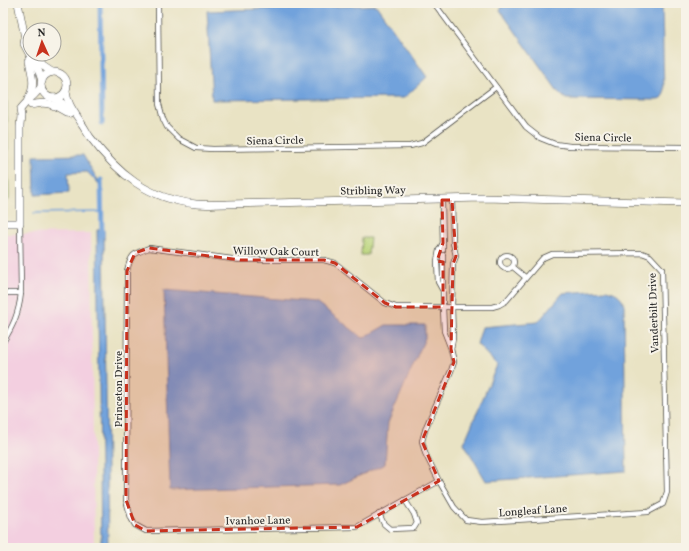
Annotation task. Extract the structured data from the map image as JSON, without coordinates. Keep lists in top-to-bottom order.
{
  "streets": {
    "street": [
      "Siena Circle",
      "Stribling Way",
      "Willow Oak Court",
      "Vanderbilt Drive",
      "Princeton Drive",
      "Longleaf Lane",
      "Ivanhoe Lane"
    ]
  },
  "crossings": [
    ["Willow Oak Court", "Vanderbilt Drive"],
    ["Willow Oak Court", "Princeton Drive"],
    ["Vanderbilt Drive", "Longleaf Lane"],
    ["Princeton Drive", "Ivanhoe Lane"],
    ["Longleaf Lane", "Ivanhoe Lane"]
  ],
  "north": "top"
}
